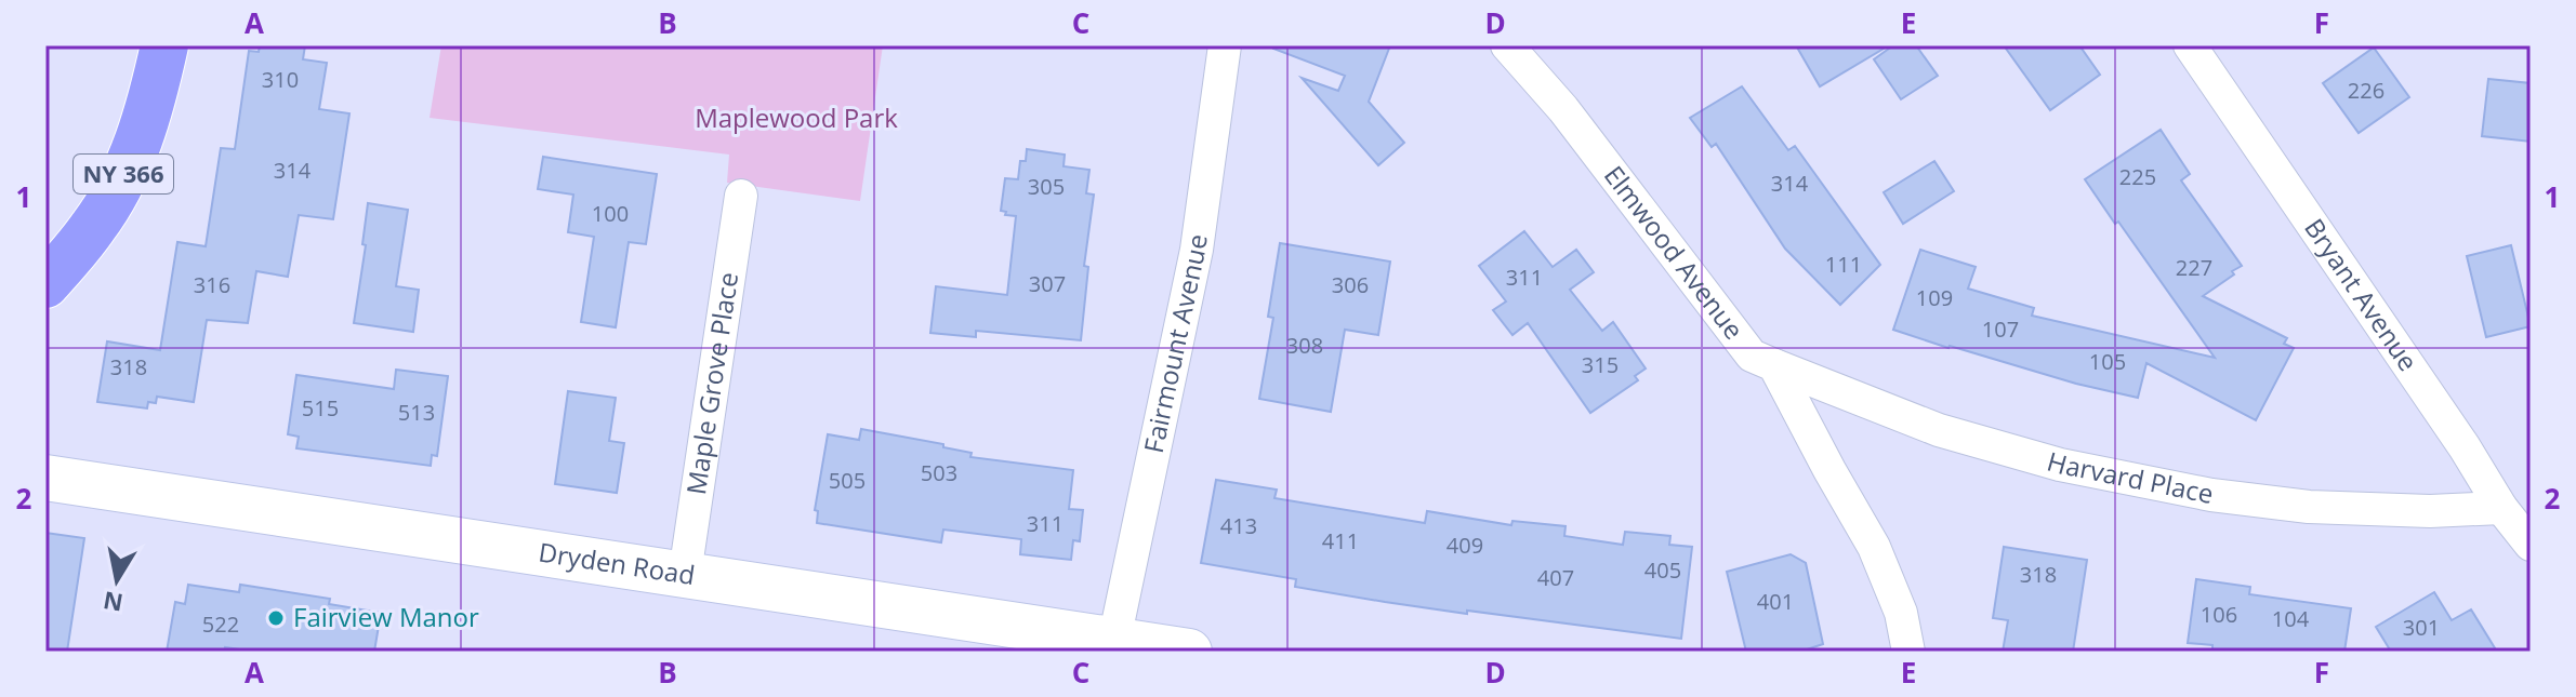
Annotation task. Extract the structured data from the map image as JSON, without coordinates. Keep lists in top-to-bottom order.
{
  "streets": {
    "main road": ["NY 366"],
    "street": [
      "Elmwood Avenue",
      "Bryant Avenue",
      "Fairmount Avenue",
      "Maple Grove Place",
      "Harvard Place",
      "Dryden Road"
    ]
  },
  "crossings": [
    ["Elmwood Avenue", "Harvard Place"],
    ["Bryant Avenue", "Harvard Place"],
    ["Fairmount Avenue", "Dryden Road"],
    ["Maple Grove Place", "Dryden Road"]
  ],
  "parks": ["Maplewood Park"],
  "places": ["Fairview Manor"],
  "house_numbers": [
    "310",
    "226",
    "314",
    "225",
    "314",
    "305",
    "100",
    "111",
    "227",
    "311",
    "307",
    "316",
    "306",
    "109",
    "107",
    "308",
    "105",
    "315",
    "318",
    "515",
    "513",
    "503",
    "505",
    "311",
    "413",
    "411",
    "409",
    "405",
    "318",
    "407",
    "401",
    "106",
    "104",
    "522",
    "301"
  ],
  "north": "bottom",
  "grid": {
    "columns": [
      "A",
      "B",
      "C",
      "D",
      "E",
      "F"
    ],
    "rows": ["1", "2"]
  }
}
